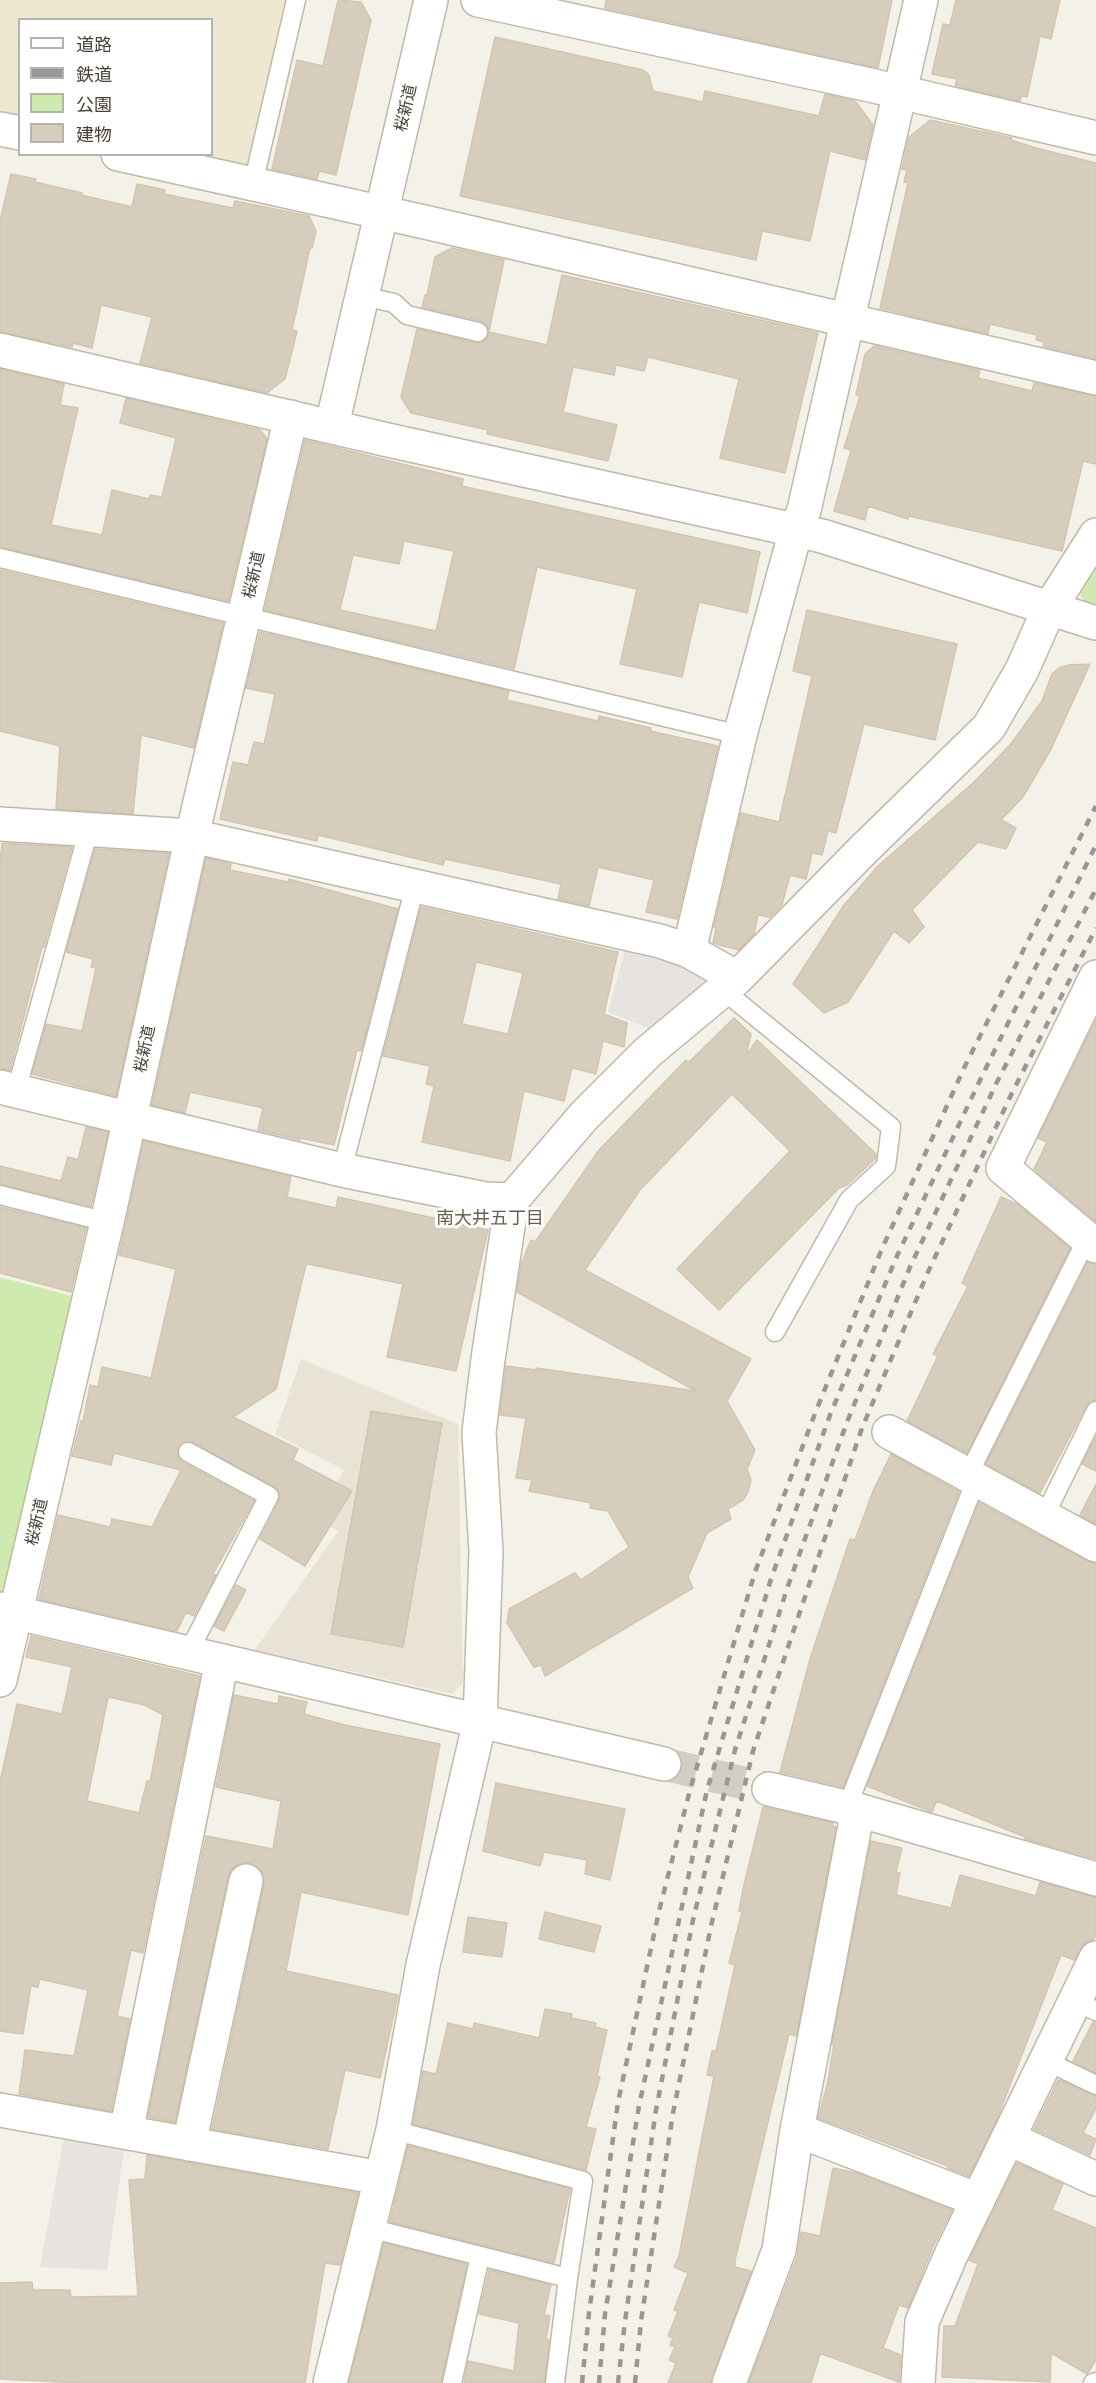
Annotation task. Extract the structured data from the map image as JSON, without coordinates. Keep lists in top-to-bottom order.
{
  "streets": {
    "street": ["桜新道"]
  },
  "districts": ["南大井五丁目"],
  "legend": [
    "道路",
    "鉄道",
    "公園",
    "建物"
  ]
}
